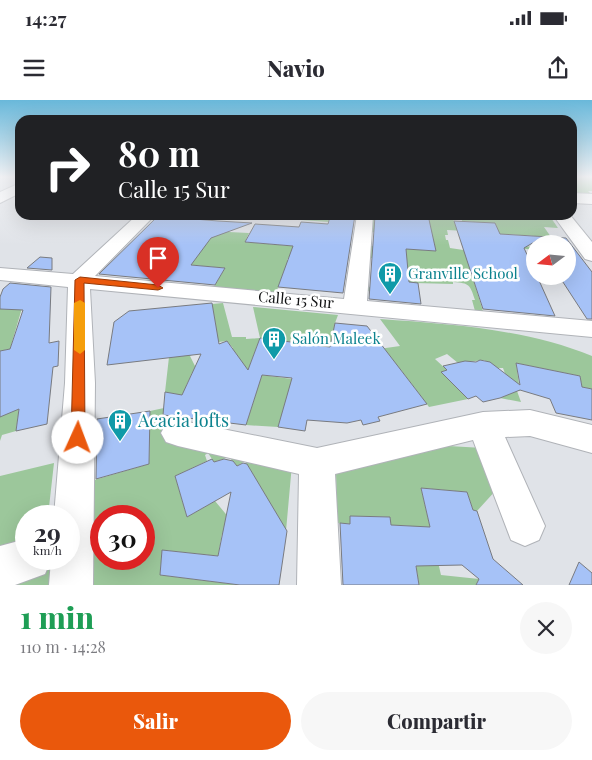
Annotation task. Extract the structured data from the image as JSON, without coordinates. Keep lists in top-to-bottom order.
{
  "streets": {
    "street": ["Calle 15 Sur"]
  },
  "places": {
    "building": ["Granville School", "Salón Maleek", "Acacia lofts"]
  },
  "north": "left",
  "page": {
    "status": "14:27",
    "header": "Navio",
    "turn": ["80 m", "Calle 15 Sur"],
    "speed": "29 km/h",
    "limit": "30",
    "heading": ["1 min", "110 m · 14:28"],
    "buttons": ["Salir", "Compartir"]
  }
}
